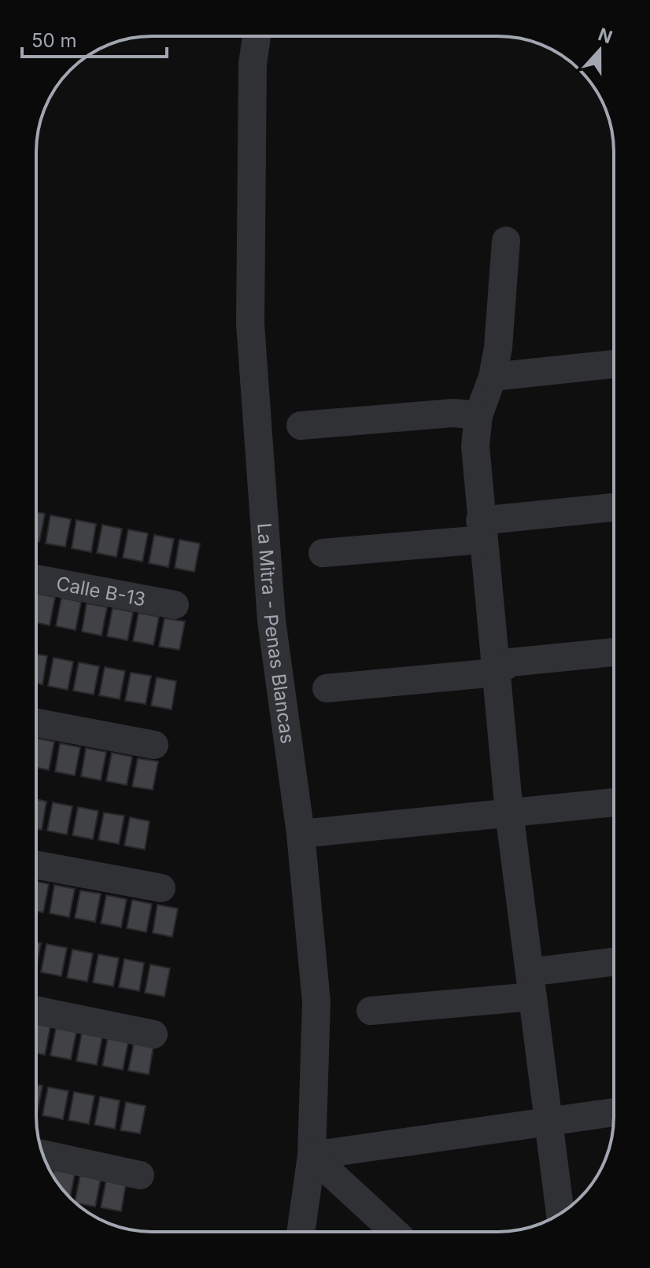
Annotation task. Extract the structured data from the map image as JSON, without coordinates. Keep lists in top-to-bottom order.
{
  "streets": {
    "street": ["Calle B-13", "La Mitra - Penas Blancas"]
  },
  "scale_bar": "50 m",
  "north": "top"
}
